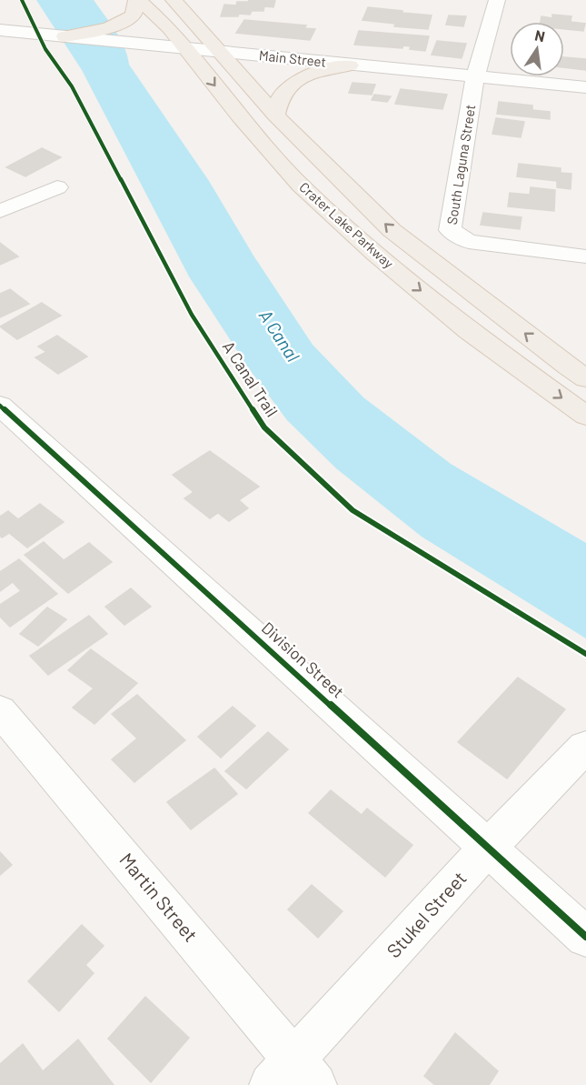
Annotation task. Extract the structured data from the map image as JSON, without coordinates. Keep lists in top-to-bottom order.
{
  "streets": {
    "main road": ["Crater Lake Parkway"],
    "street": [
      "Main Street",
      "South Laguna Street",
      "Division Street",
      "Martin Street",
      "Stukel Street"
    ],
    "cycle path": ["A Canal Trail"]
  },
  "crossings": [
    ["Main Street", "South Laguna Street"],
    ["Main Street", "Crater Lake Parkway"],
    ["Division Street", "Stukel Street"],
    ["Martin Street", "Stukel Street"]
  ],
  "water": ["A Canal"],
  "north": "top"
}
